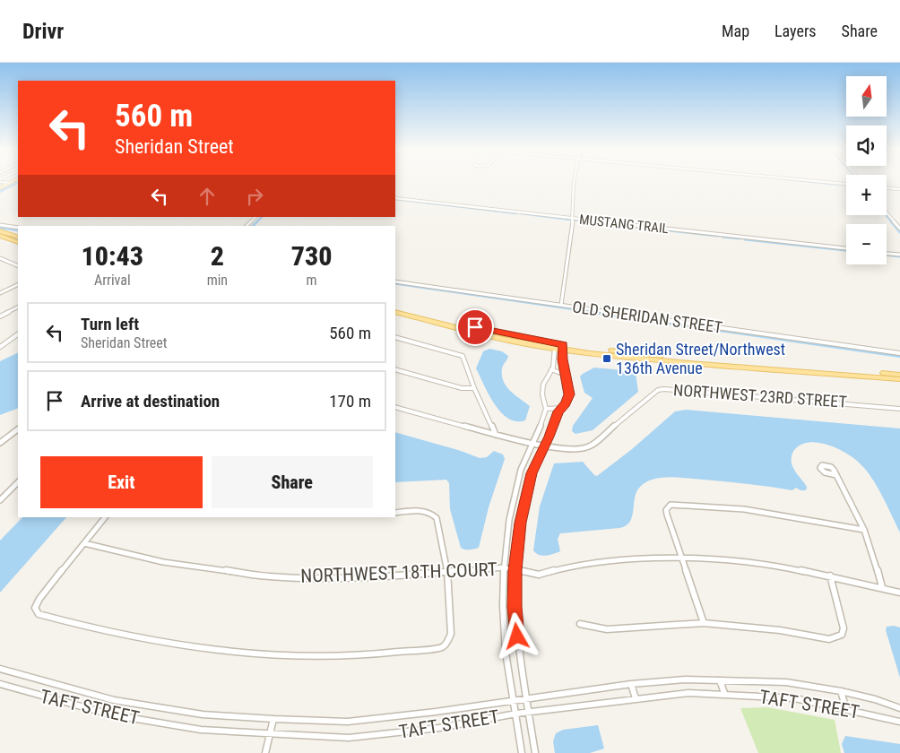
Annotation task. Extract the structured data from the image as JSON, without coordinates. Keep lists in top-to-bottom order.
{
  "streets": {
    "street": [
      "MUSTANG TRAIL",
      "OLD SHERIDAN STREET",
      "NORTHWEST 23RD STREET",
      "NORTHWEST 18TH COURT",
      "TAFT STREET"
    ]
  },
  "places": {
    "transit": ["Sheridan Street/Northwest 136th Avenue"]
  },
  "north": "top",
  "page": {
    "header": "Drivr",
    "nav": ["Map", "Layers", "Share"],
    "map_buttons": ["+", "−"],
    "turn": ["560 m", "Sheridan Street"],
    "eta": [
      "10:43",
      "Arrival",
      "2",
      "min",
      "730",
      "m"
    ],
    "list": [
      {
        "name": "Turn left",
        "note": "Sheridan Street",
        "value": "560 m"
      },
      {
        "name": "Arrive at destination",
        "value": "170 m"
      }
    ],
    "buttons": ["Exit", "Share"]
  }
}
